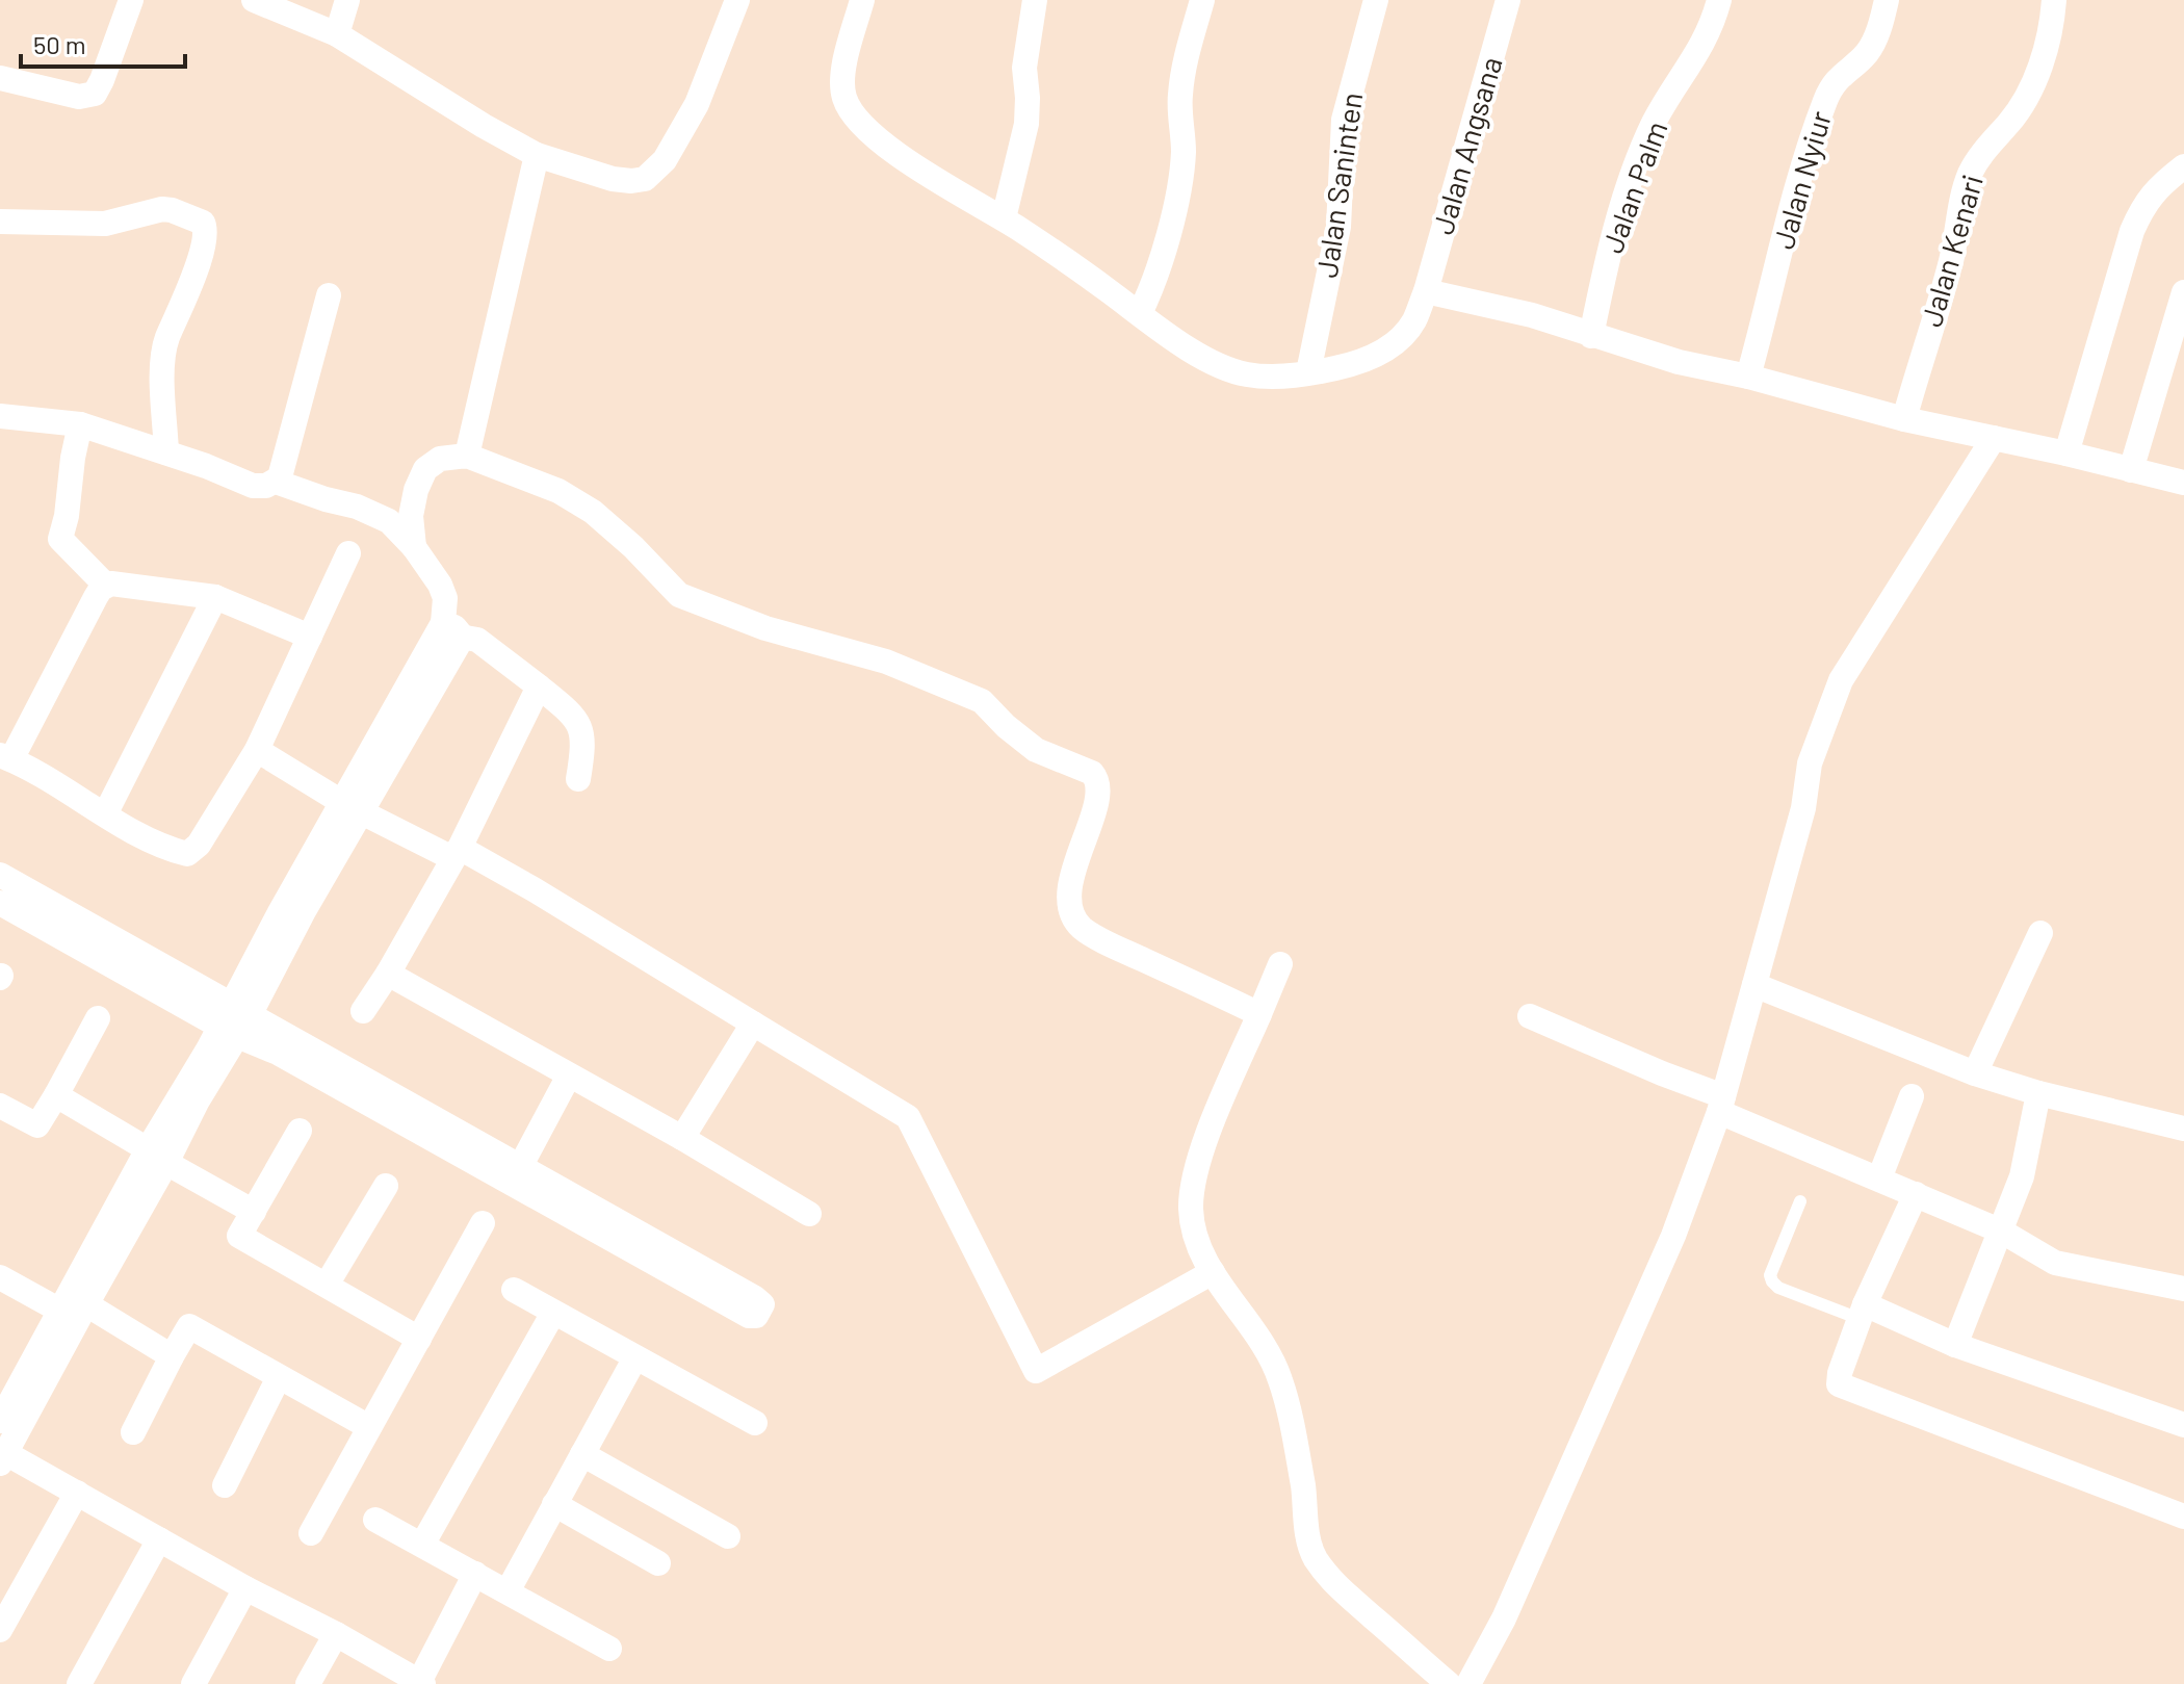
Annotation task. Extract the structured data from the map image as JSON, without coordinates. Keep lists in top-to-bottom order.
{
  "streets": {
    "street": [
      "Jalan Angsana",
      "Jalan Nyiur",
      "Jalan Saninten",
      "Jalan Palm",
      "Jalan Kenari"
    ]
  },
  "crossings": [
    ["Jalan Angsana", "Jalan Saninten"]
  ],
  "scale_bar": "50 m"
}
